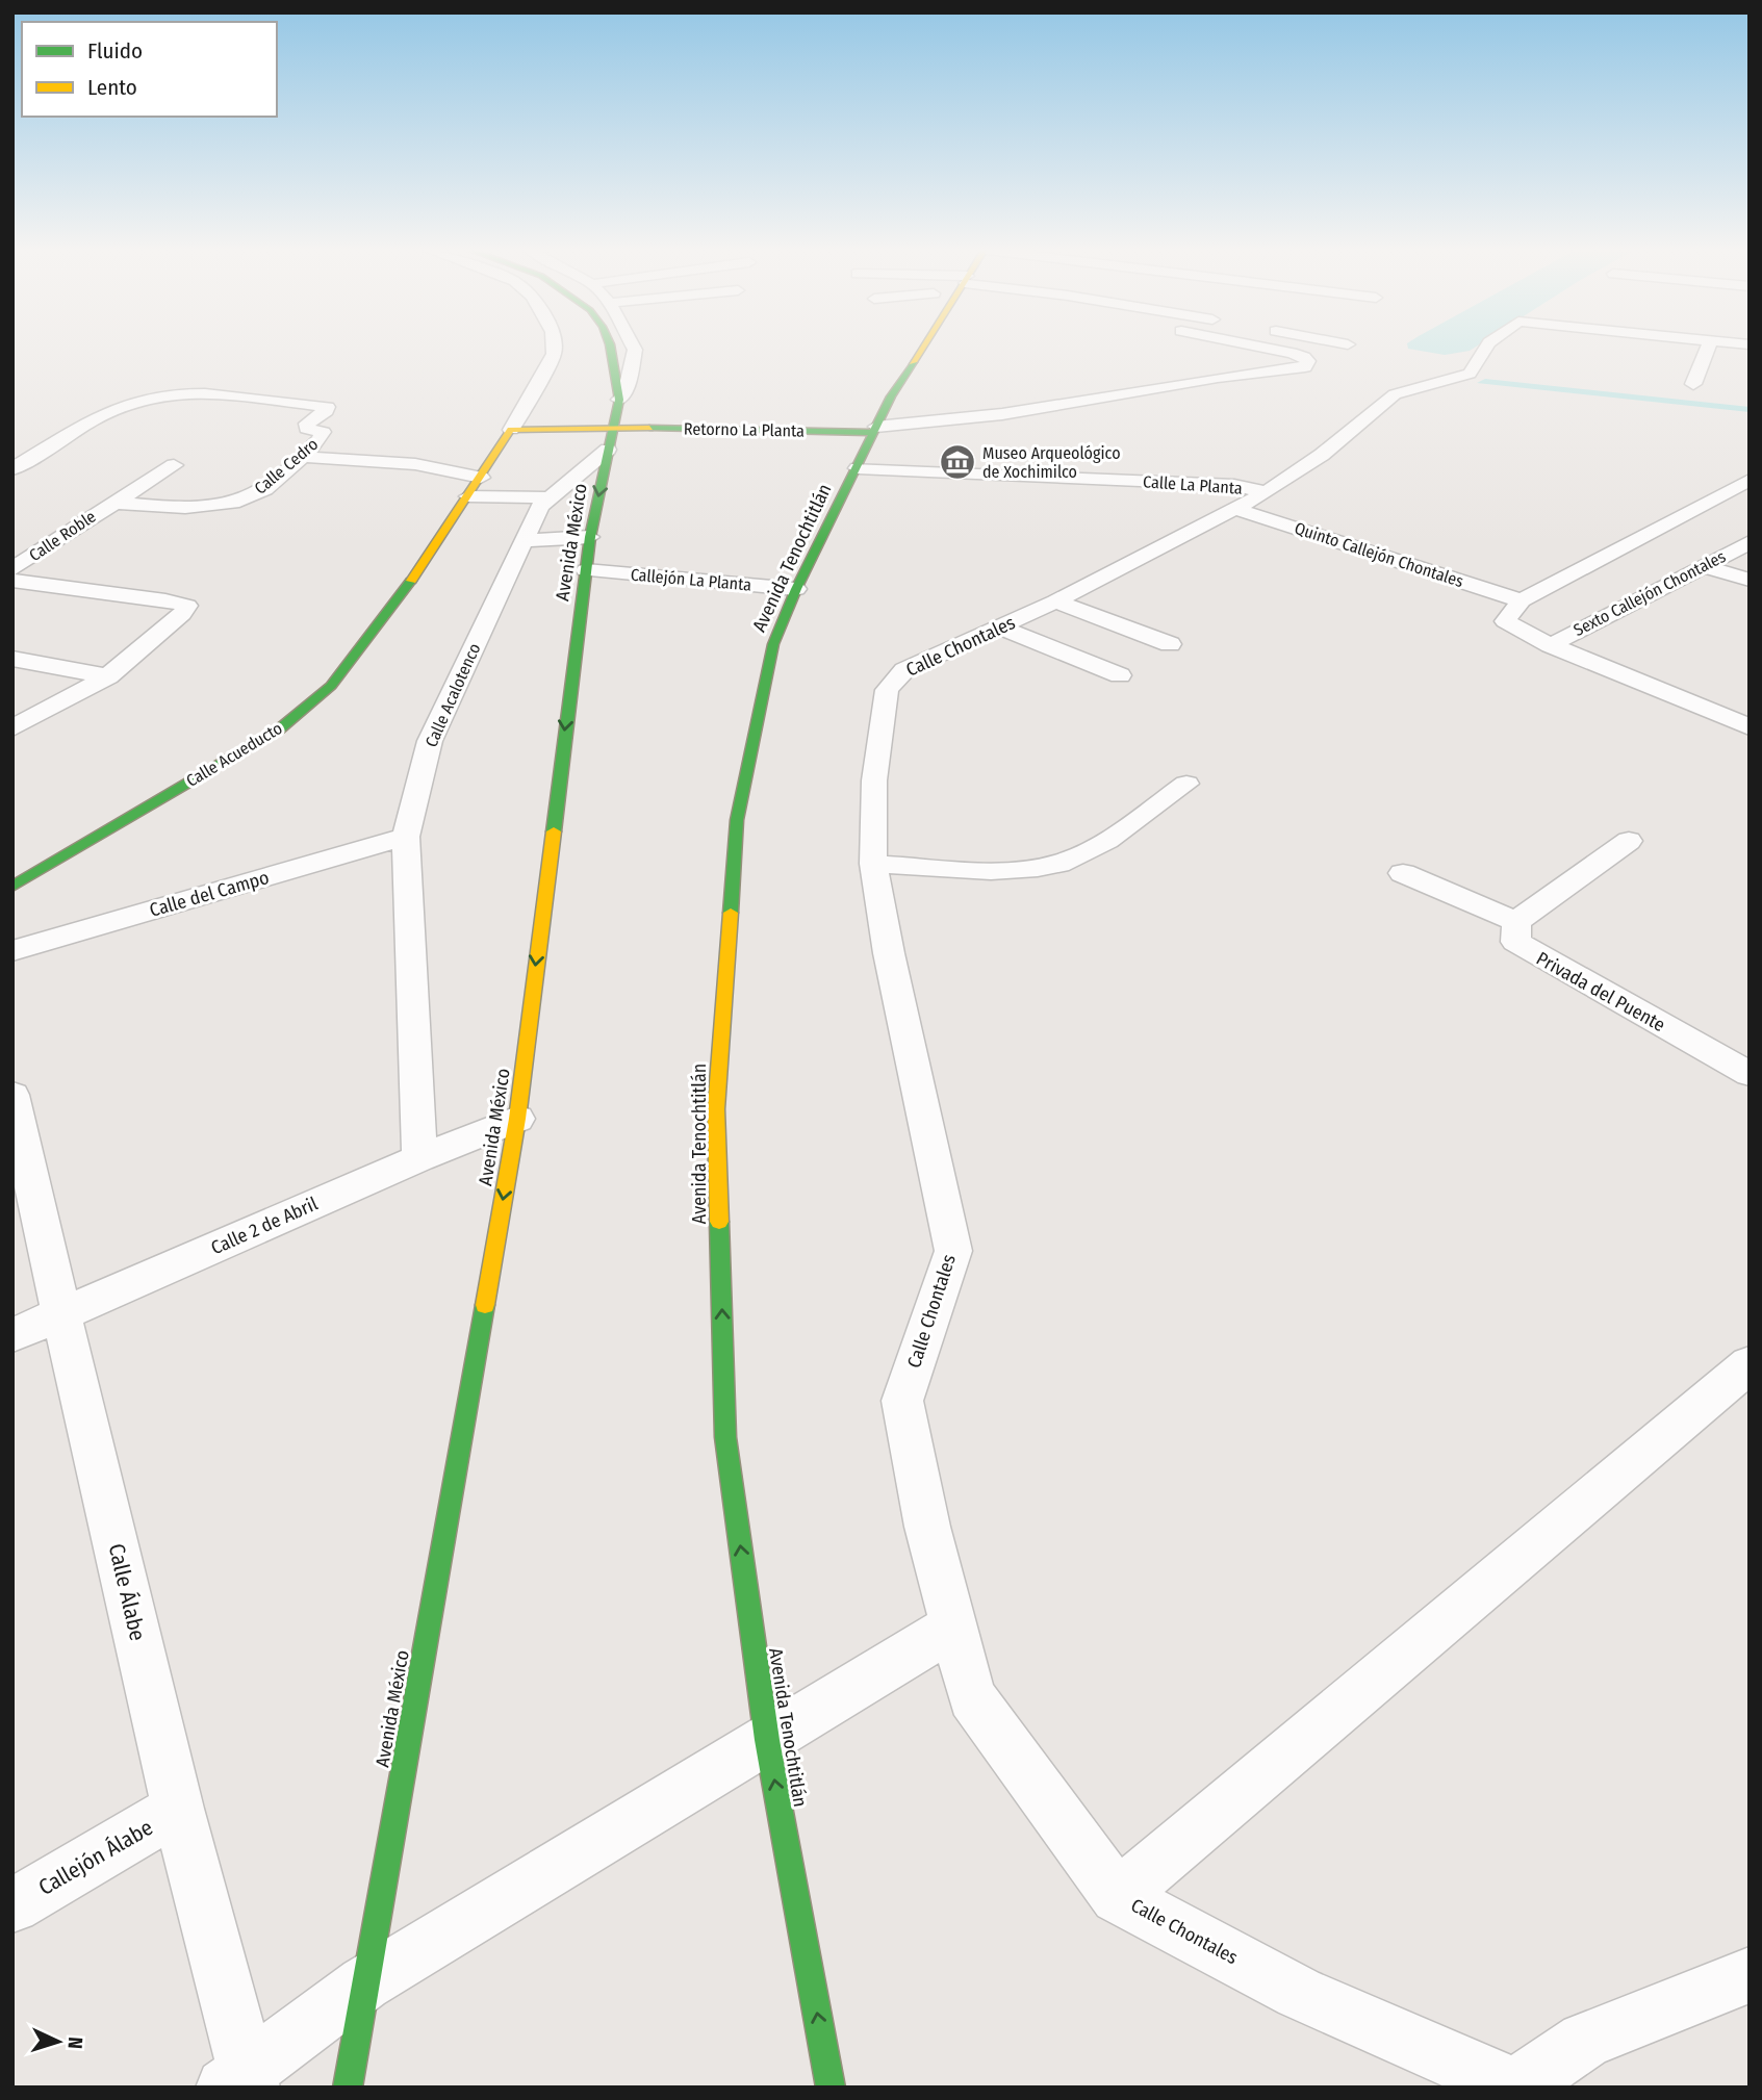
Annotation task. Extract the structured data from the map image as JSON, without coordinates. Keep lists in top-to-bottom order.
{
  "streets": {
    "main road": [
      "Retorno La Planta",
      "Avenida México",
      "Avenida Tenochtitlán",
      "Calle Acueducto"
    ],
    "street": [
      "Calle Cedro",
      "Calle La Planta",
      "Calle Roble",
      "Quinto Callejón Chontales",
      "Callejón La Planta",
      "Sexto Callejón Chontales",
      "Calle Chontales",
      "Calle Acalotenco",
      "Calle del Campo",
      "Privada del Puente",
      "Calle 2 de Abril",
      "Calle Álabe",
      "Callejón Álabe"
    ]
  },
  "crossings": [
    ["Retorno La Planta", "Avenida México"],
    ["Retorno La Planta", "Avenida Tenochtitlán"],
    ["Retorno La Planta", "Calle Acalotenco"],
    ["Calle Cedro", "Calle Roble"],
    ["Calle La Planta", "Quinto Callejón Chontales"],
    ["Calle La Planta", "Avenida Tenochtitlán"],
    ["Calle La Planta", "Calle Chontales"],
    ["Avenida México", "Callejón La Planta"],
    ["Avenida México", "Calle Acalotenco"],
    ["Avenida México", "Calle 2 de Abril"],
    ["Quinto Callejón Chontales", "Calle Chontales"],
    ["Avenida Tenochtitlán", "Callejón La Planta"],
    ["Calle Acalotenco", "Calle del Campo"],
    ["Calle Acalotenco", "Calle 2 de Abril"],
    ["Calle 2 de Abril", "Calle Álabe"],
    ["Calle Álabe", "Callejón Álabe"]
  ],
  "one_way": ["Avenida México", "Avenida Tenochtitlán"],
  "places": {
    "museum": ["Museo Arqueológico de Xochimilco"]
  },
  "legend": ["Fluido", "Lento"],
  "north": "right"
}
